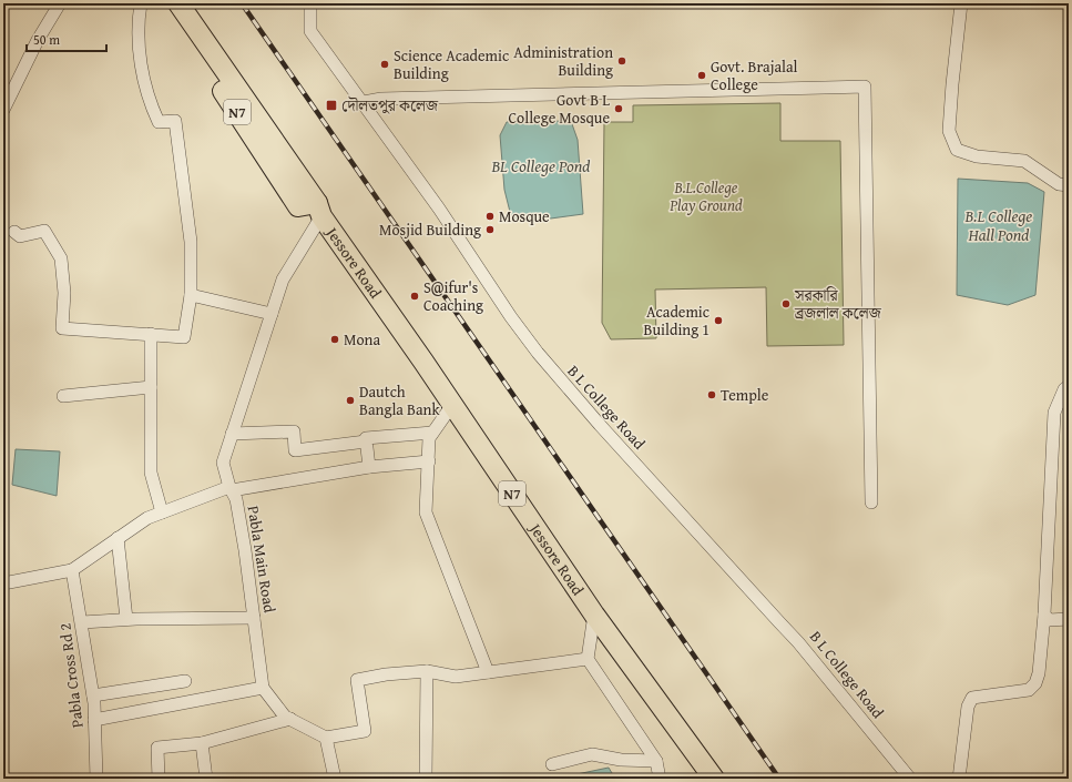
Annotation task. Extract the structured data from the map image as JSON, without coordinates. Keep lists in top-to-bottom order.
{
  "streets": {
    "highway": ["N7", "Jessore Road"],
    "street": ["B L College Road", "Pabla Main Road", "Pabla Cross Rd 2"]
  },
  "crossings": [
    ["N7", "Jessore Road"],
    ["N7", "Pabla Main Road"],
    ["Jessore Road", "Pabla Main Road"]
  ],
  "water": ["BL College Pond", "B.L College Hall Pond"],
  "parks": ["B.L.College Play Ground"],
  "places": {
    "other": [
      "Administration Building",
      "Science Academic Building",
      "Govt. Brajalal College",
      "Govt B L College Mosque",
      "Mosque",
      "Mosjid Building",
      "S@ifur's Coaching",
      "সরকারি ব্রজলাল কলেজ",
      "Academic Building 1",
      "Mona",
      "Temple",
      "Dautch Bangla Bank"
    ],
    "transit": ["দৌলতপুর কলেজ"]
  },
  "scale_bar": "50 m"
}
